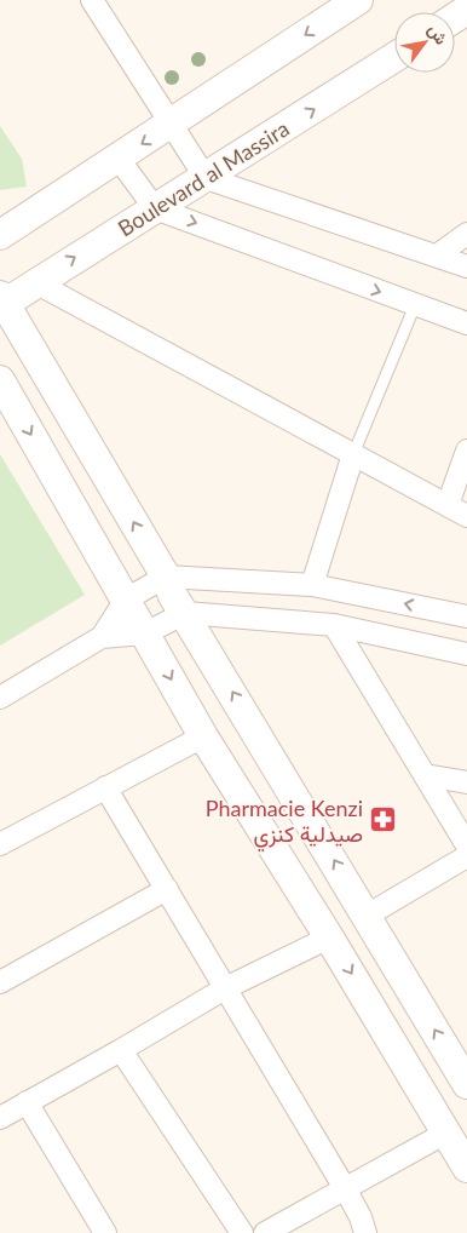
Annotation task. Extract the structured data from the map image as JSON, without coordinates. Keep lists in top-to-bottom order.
{
  "streets": {
    "street": ["Boulevard al Massira"]
  },
  "places": {
    "pharmacy": ["Pharmacie Kenzi صيدلية كنزي"]
  },
  "north": "top right"
}
